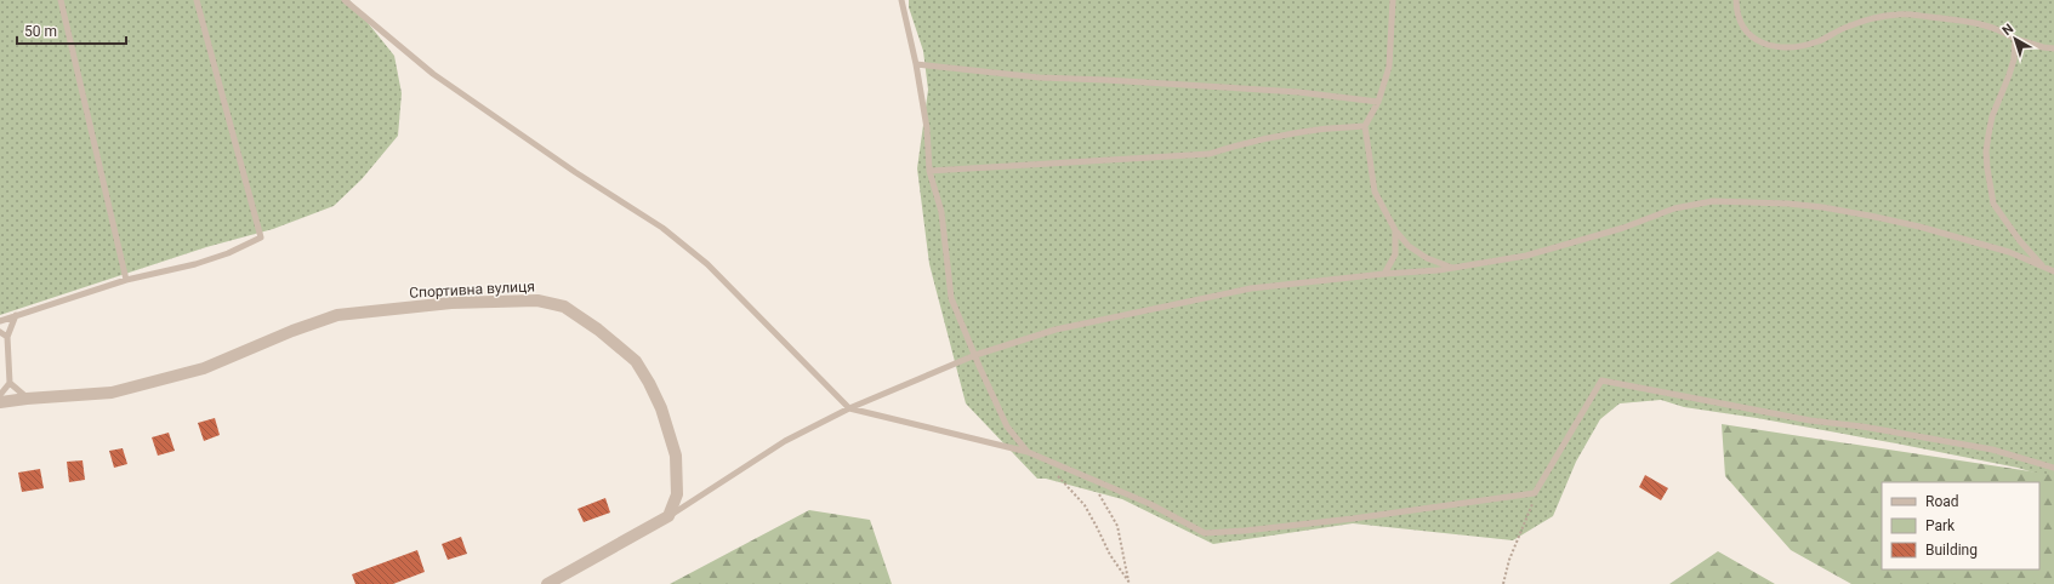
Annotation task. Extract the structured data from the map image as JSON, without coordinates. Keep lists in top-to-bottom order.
{
  "streets": {
    "street": ["Спортивна вулиця"]
  },
  "legend": ["Road", "Park", "Building"],
  "scale_bar": "50 m",
  "north": "top left"
}
